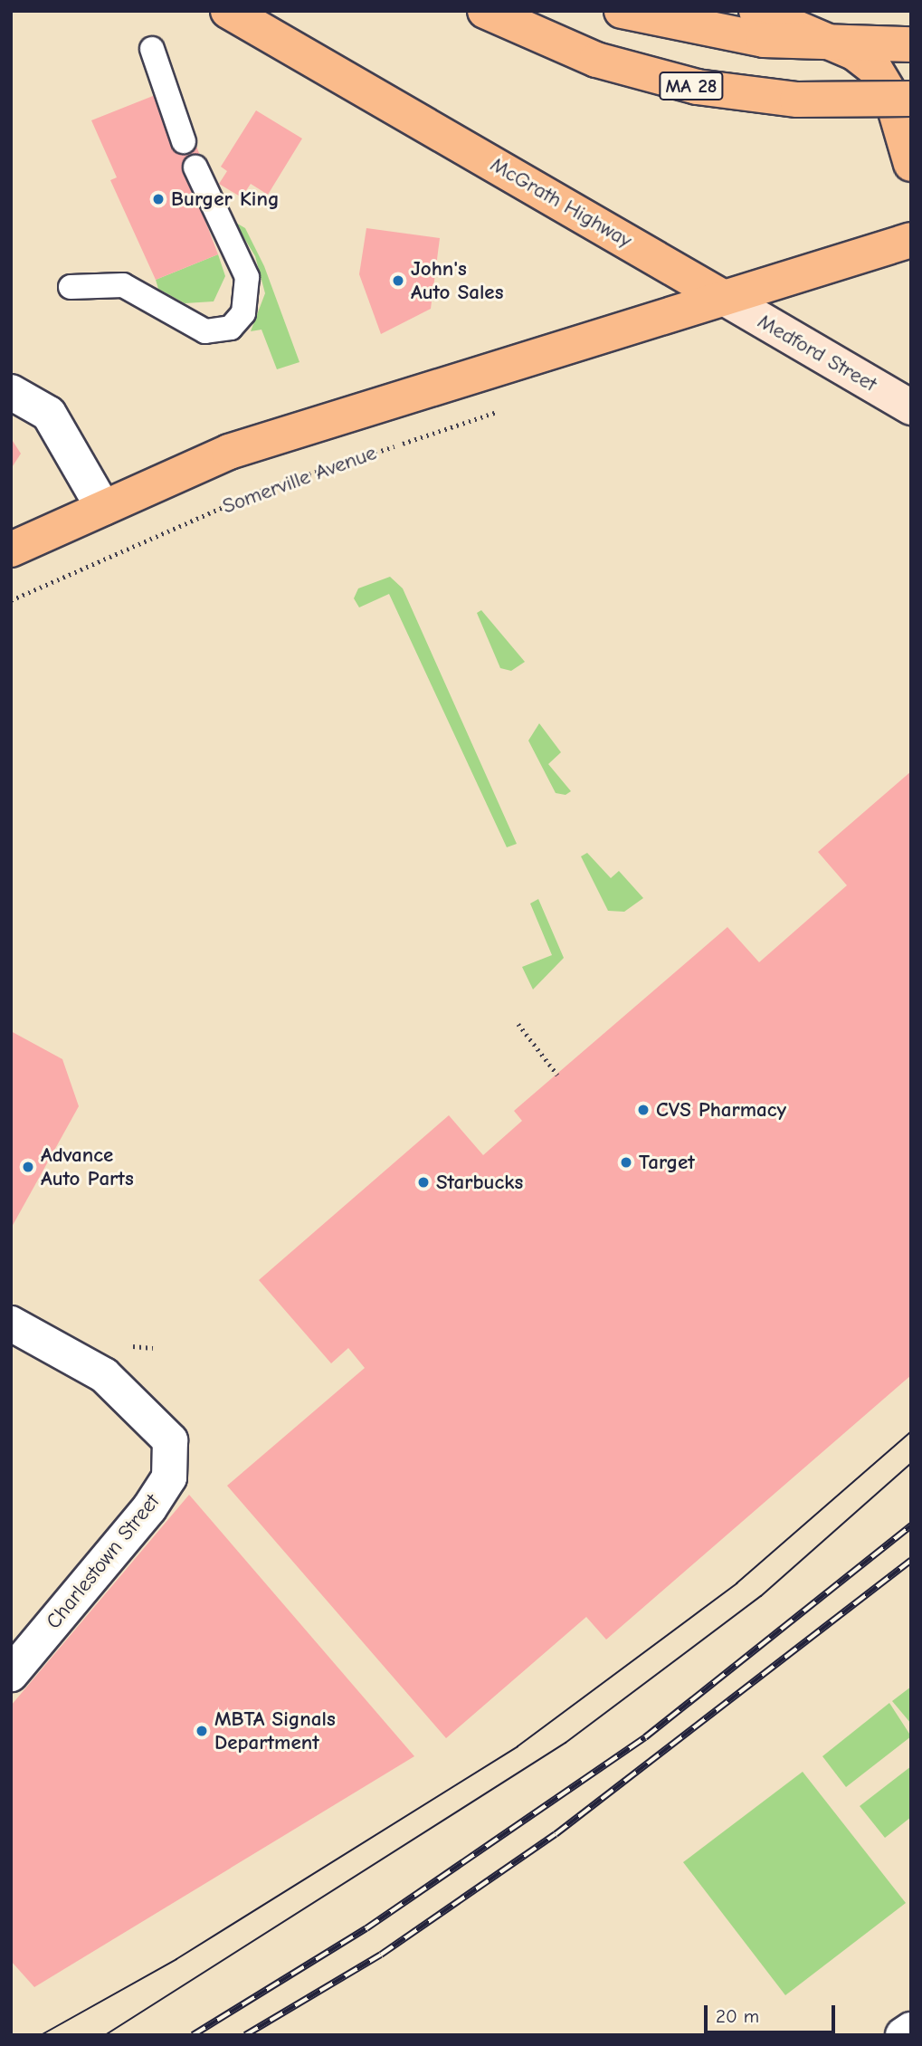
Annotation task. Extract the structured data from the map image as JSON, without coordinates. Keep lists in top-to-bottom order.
{
  "streets": {
    "main road": ["MA 28", "McGrath Highway", "Medford Street"],
    "street": ["Charlestown Street"],
    "path": ["Somerville Avenue"]
  },
  "crossings": [
    ["McGrath Highway", "Medford Street"]
  ],
  "places": [
    "Burger King",
    "John's Auto Sales",
    "CVS Pharmacy",
    "Target",
    "Advance Auto Parts",
    "Starbucks",
    "MBTA Signals Department"
  ],
  "scale_bar": "20 m"
}
